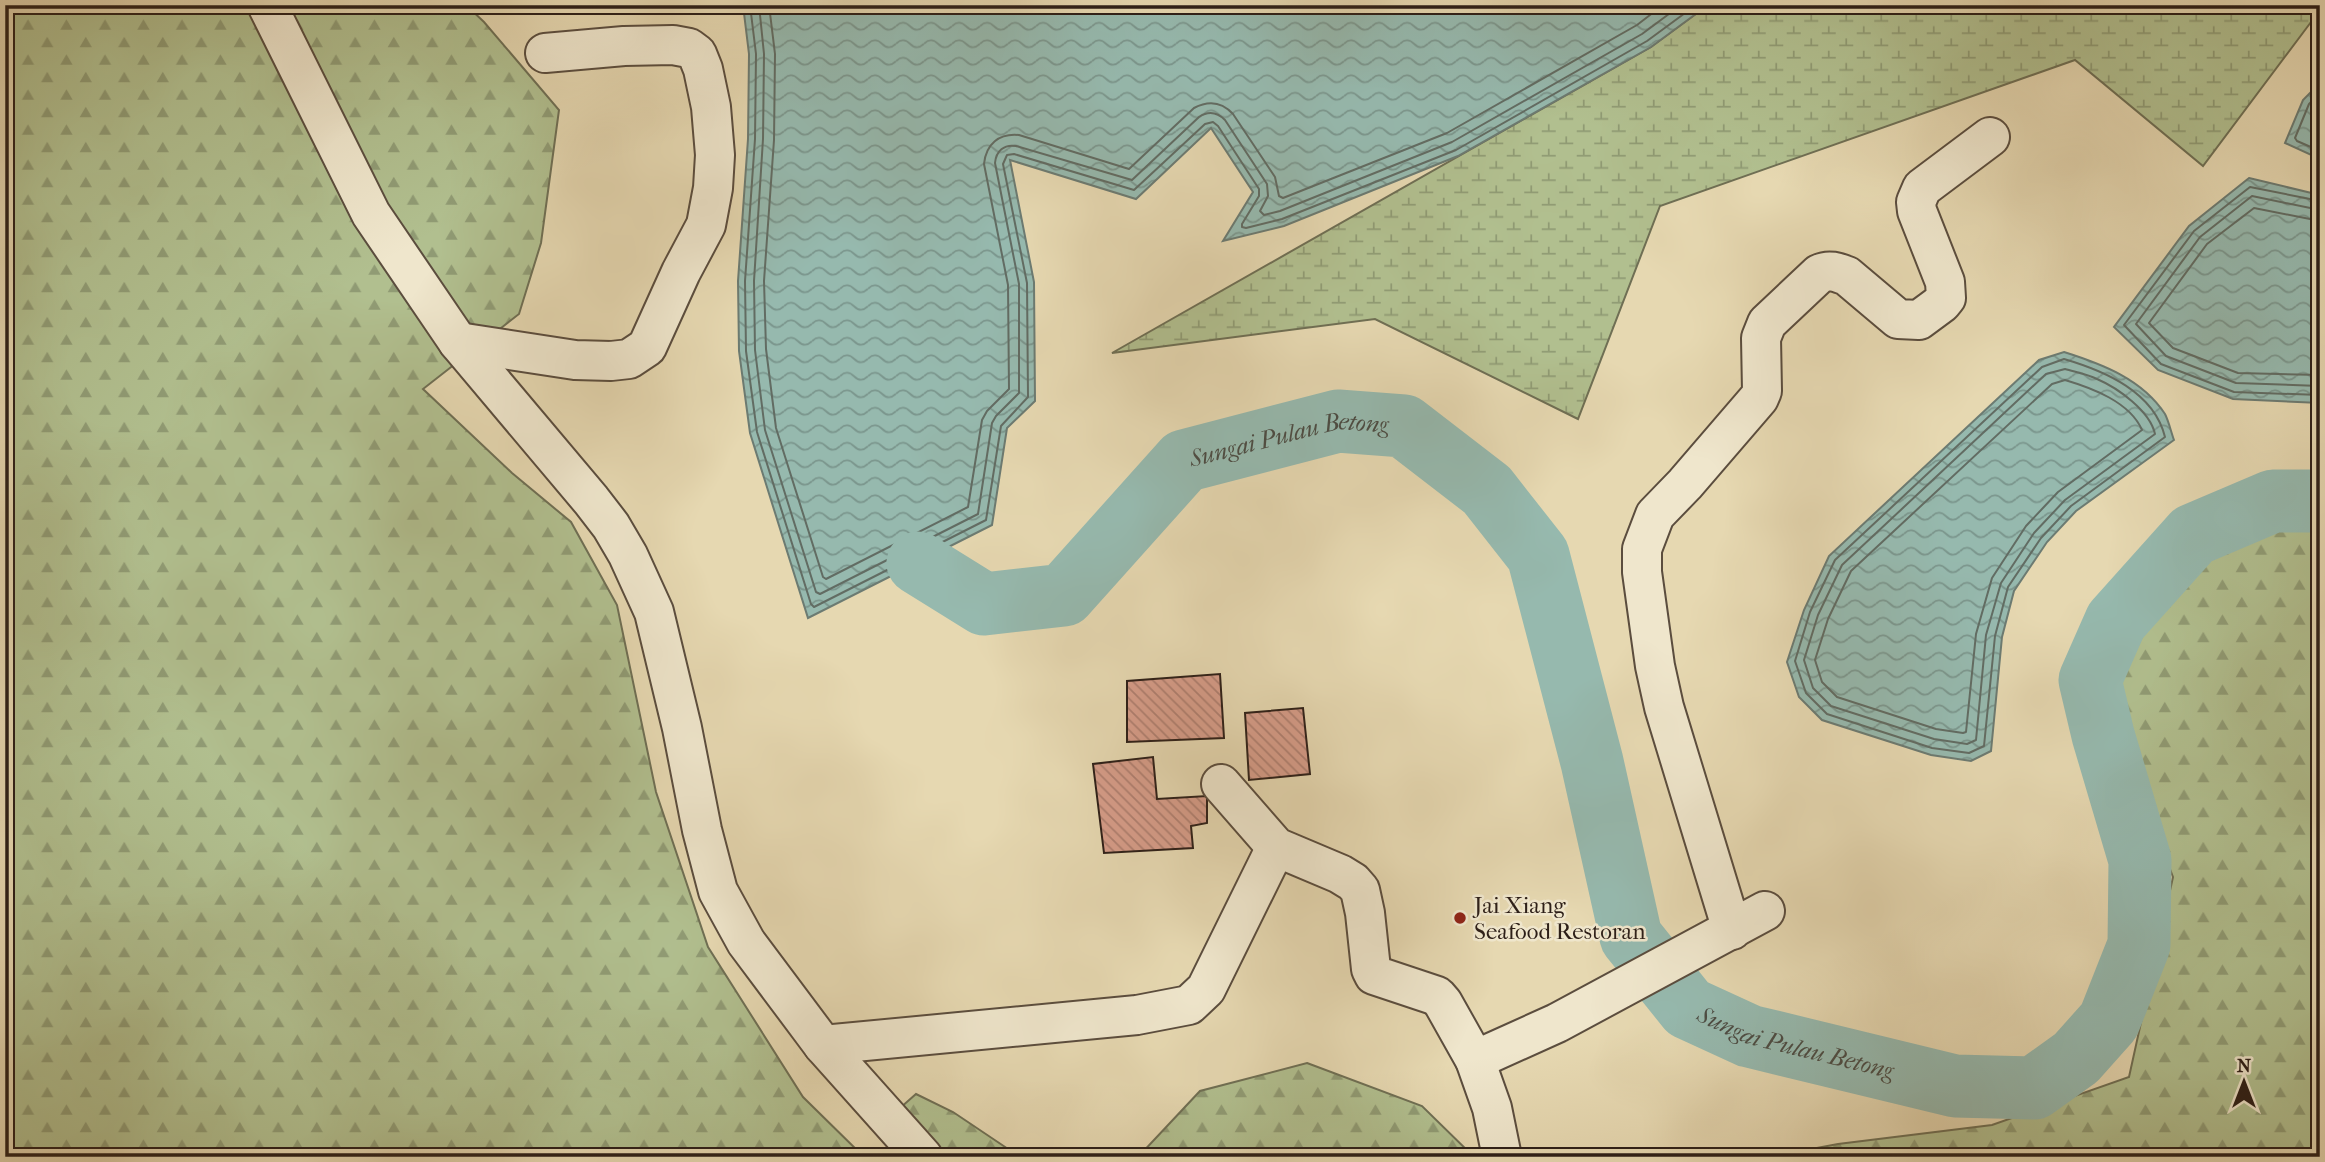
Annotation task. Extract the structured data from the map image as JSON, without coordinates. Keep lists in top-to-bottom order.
{
  "water": ["Sungai Pulau Betong"],
  "places": ["Jai Xiang Seafood Restoran"],
  "north": "top"
}
